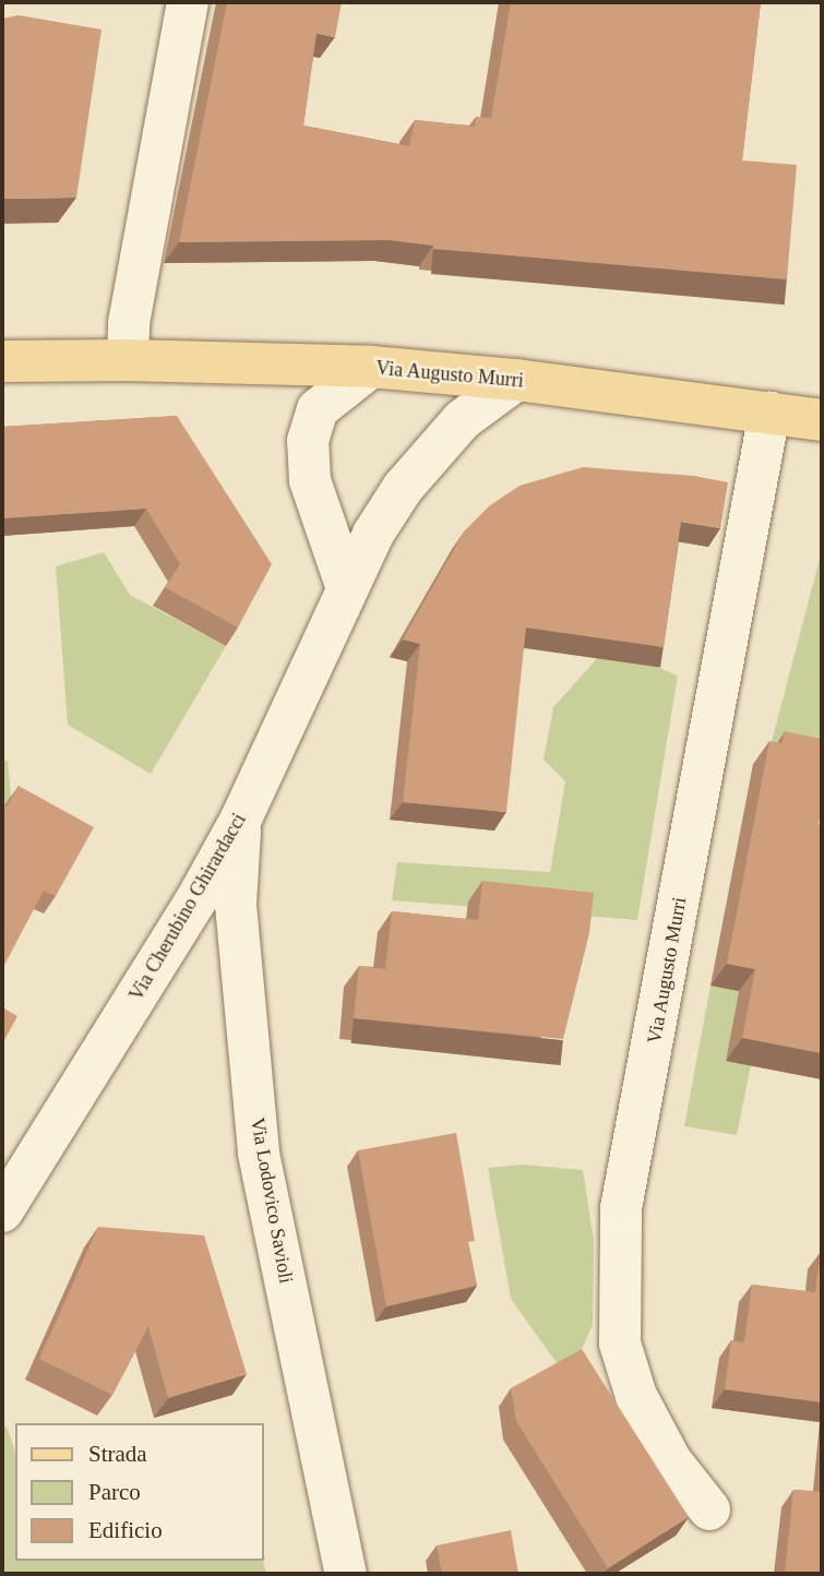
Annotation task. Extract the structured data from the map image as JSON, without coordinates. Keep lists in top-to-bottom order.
{
  "streets": {
    "main road": ["Via Augusto Murri"],
    "street": ["Via Cherubino Ghirardacci", "Via Lodovico Savioli"]
  },
  "crossings": [
    ["Via Augusto Murri", "Via Cherubino Ghirardacci"],
    ["Via Cherubino Ghirardacci", "Via Lodovico Savioli"]
  ],
  "legend": ["Strada", "Parco", "Edificio"]
}
